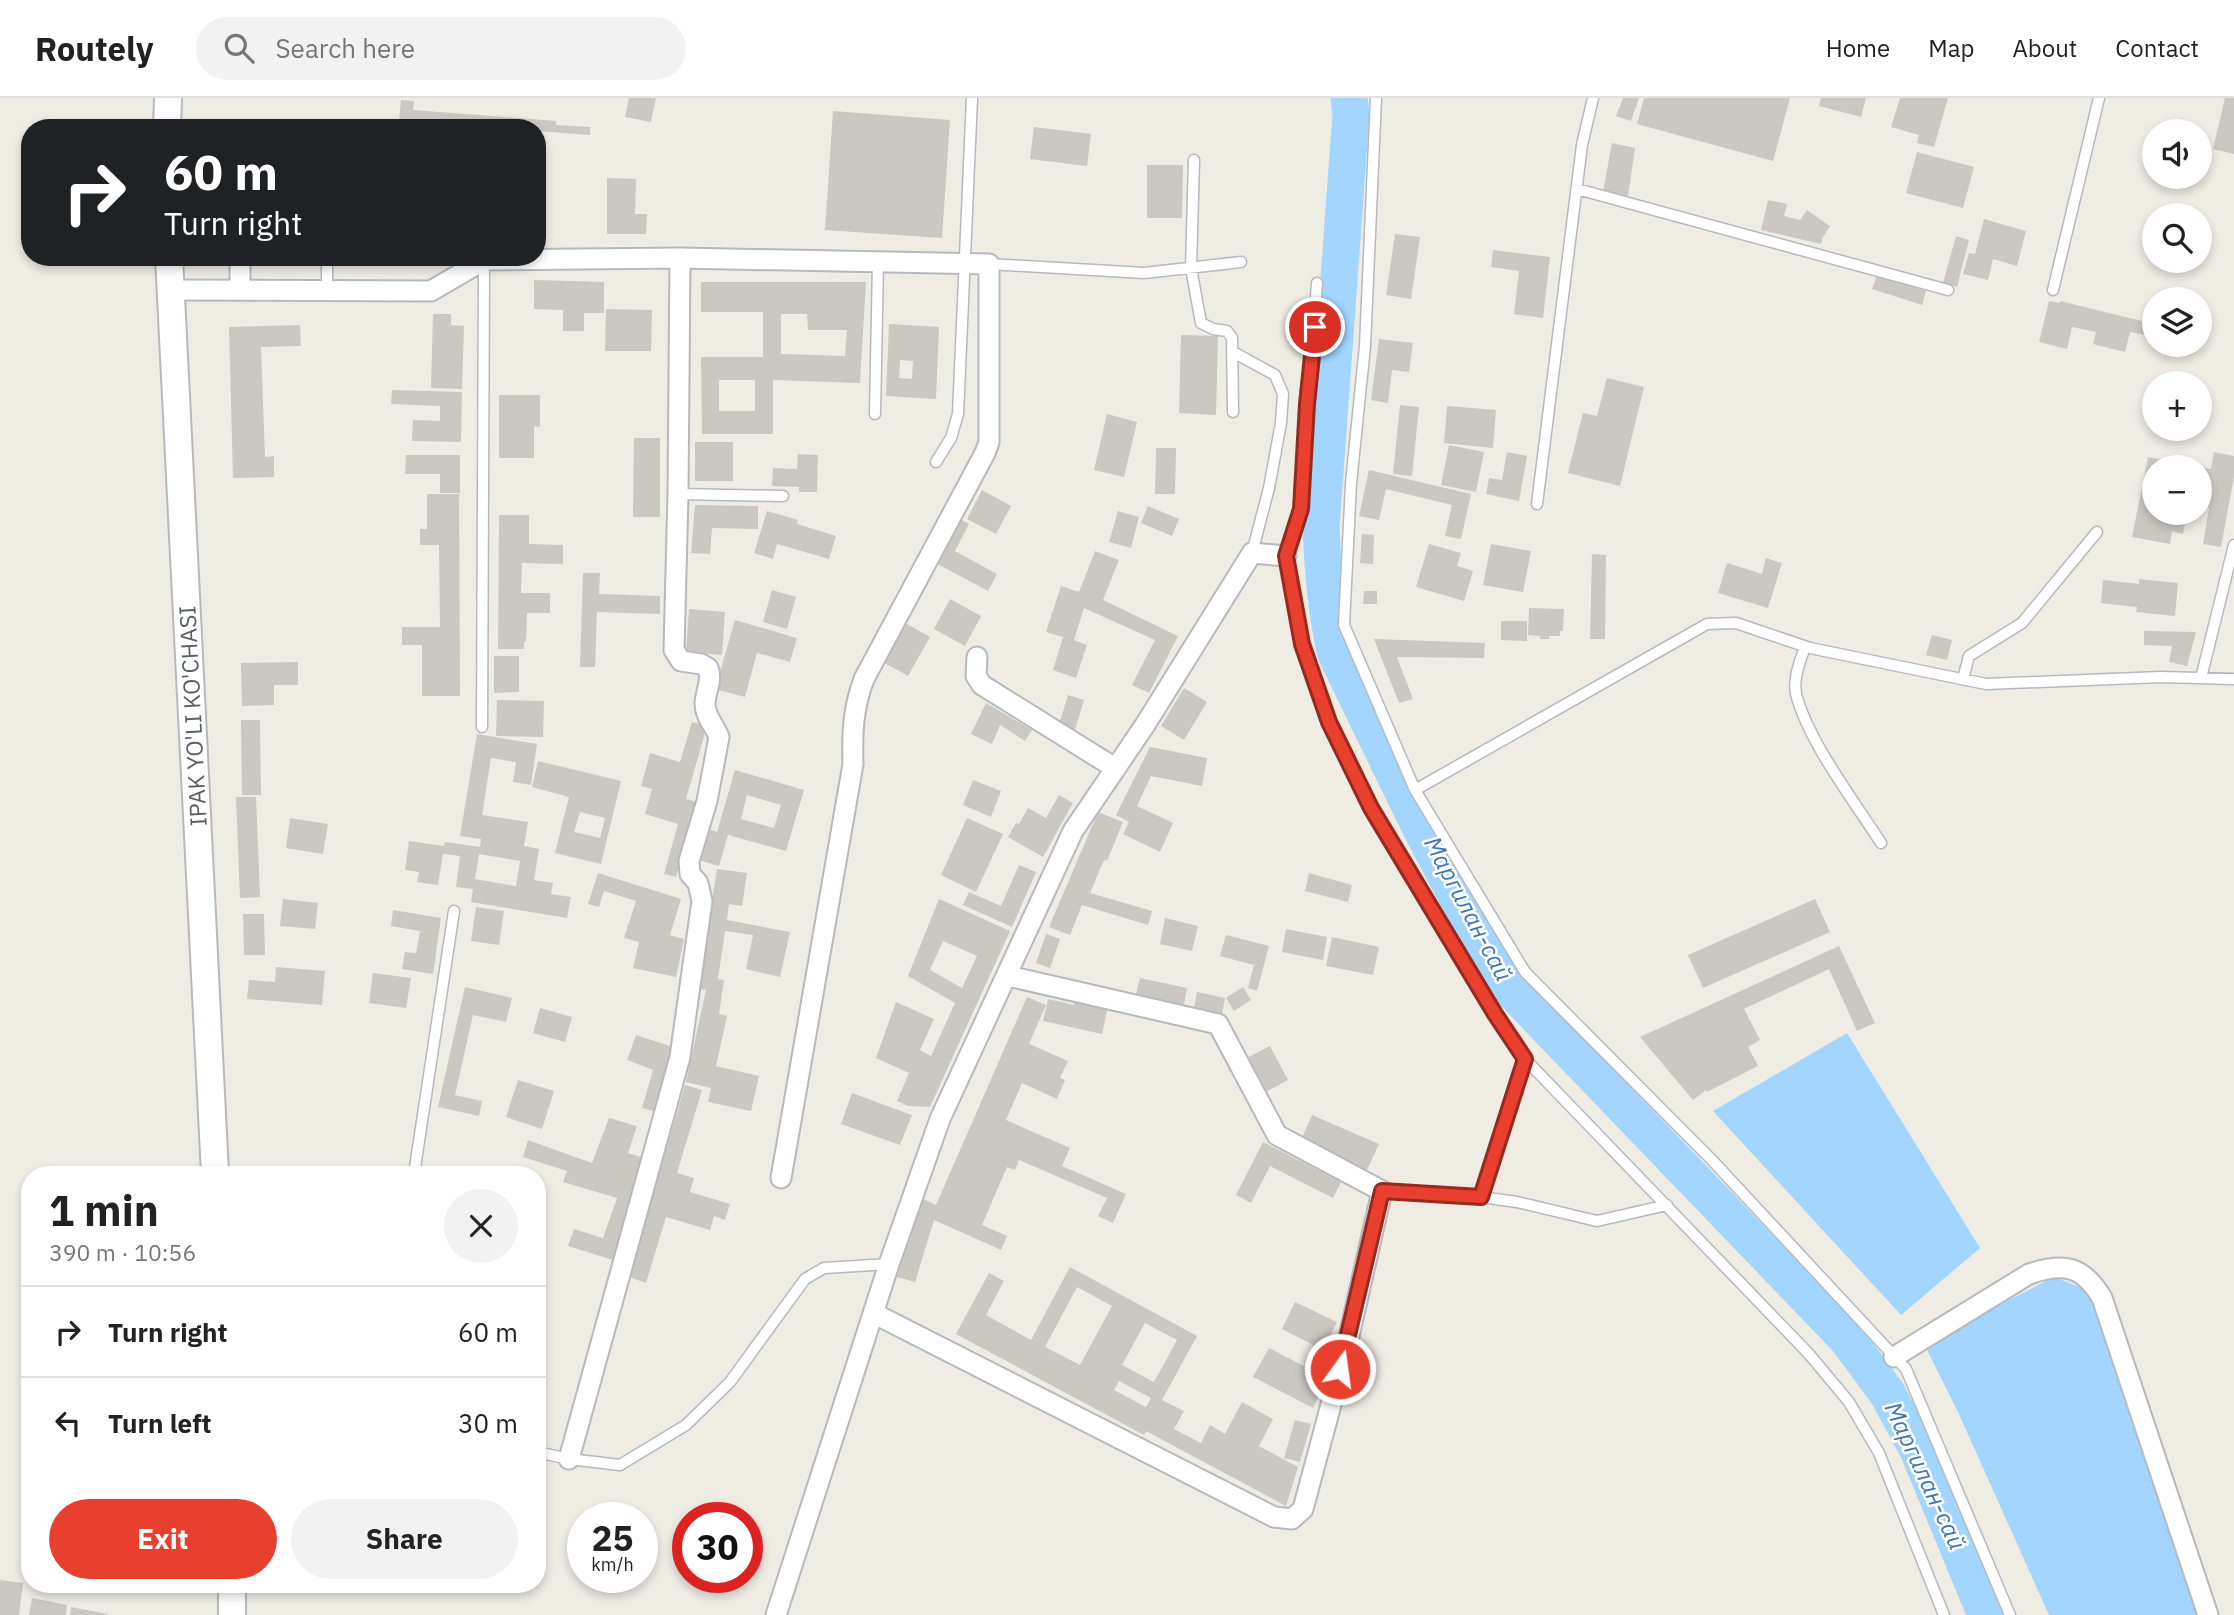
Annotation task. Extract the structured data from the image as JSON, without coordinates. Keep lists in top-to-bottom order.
{
  "streets": {
    "main road": ["IPAK YO'LI KO'CHASI"]
  },
  "water": ["Маргилан-сай"],
  "page": {
    "header": "Routely",
    "search": "Search here",
    "nav": [
      "Home",
      "Map",
      "About",
      "Contact"
    ],
    "map_buttons": ["+", "−"],
    "turn": ["60 m", "Turn right"],
    "heading": ["1 min", "390 m · 10:56"],
    "list": [
      {
        "name": "Turn right",
        "value": "60 m"
      },
      {
        "name": "Turn left",
        "value": "30 m"
      }
    ],
    "buttons": ["Exit", "Share"],
    "speed": "25 km/h",
    "limit": "30"
  }
}
